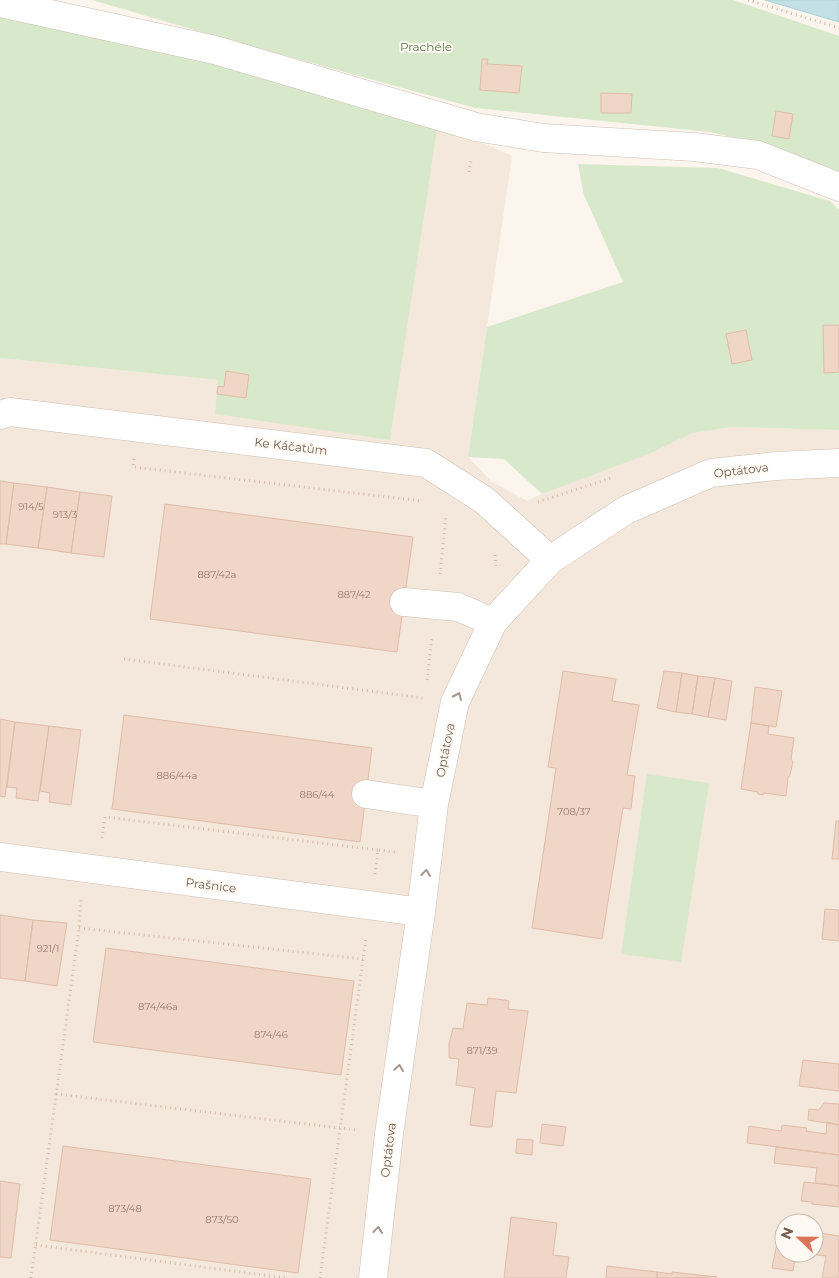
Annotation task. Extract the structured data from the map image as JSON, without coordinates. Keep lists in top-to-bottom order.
{
  "streets": {
    "street": ["Ke Káčatům", "Optátova", "Prašnice"]
  },
  "crossings": [
    ["Ke Káčatům", "Optátova"],
    ["Optátova", "Prašnice"]
  ],
  "one_way": ["Optátova"],
  "parks": ["Prachéle"],
  "house_numbers": [
    "914/5",
    "913/3",
    "887/42a",
    "887/42",
    "886/44a",
    "886/44",
    "708/37",
    "921/1",
    "874/46a",
    "874/46",
    "871/39",
    "873/48",
    "873/50"
  ],
  "north": "left"
}
